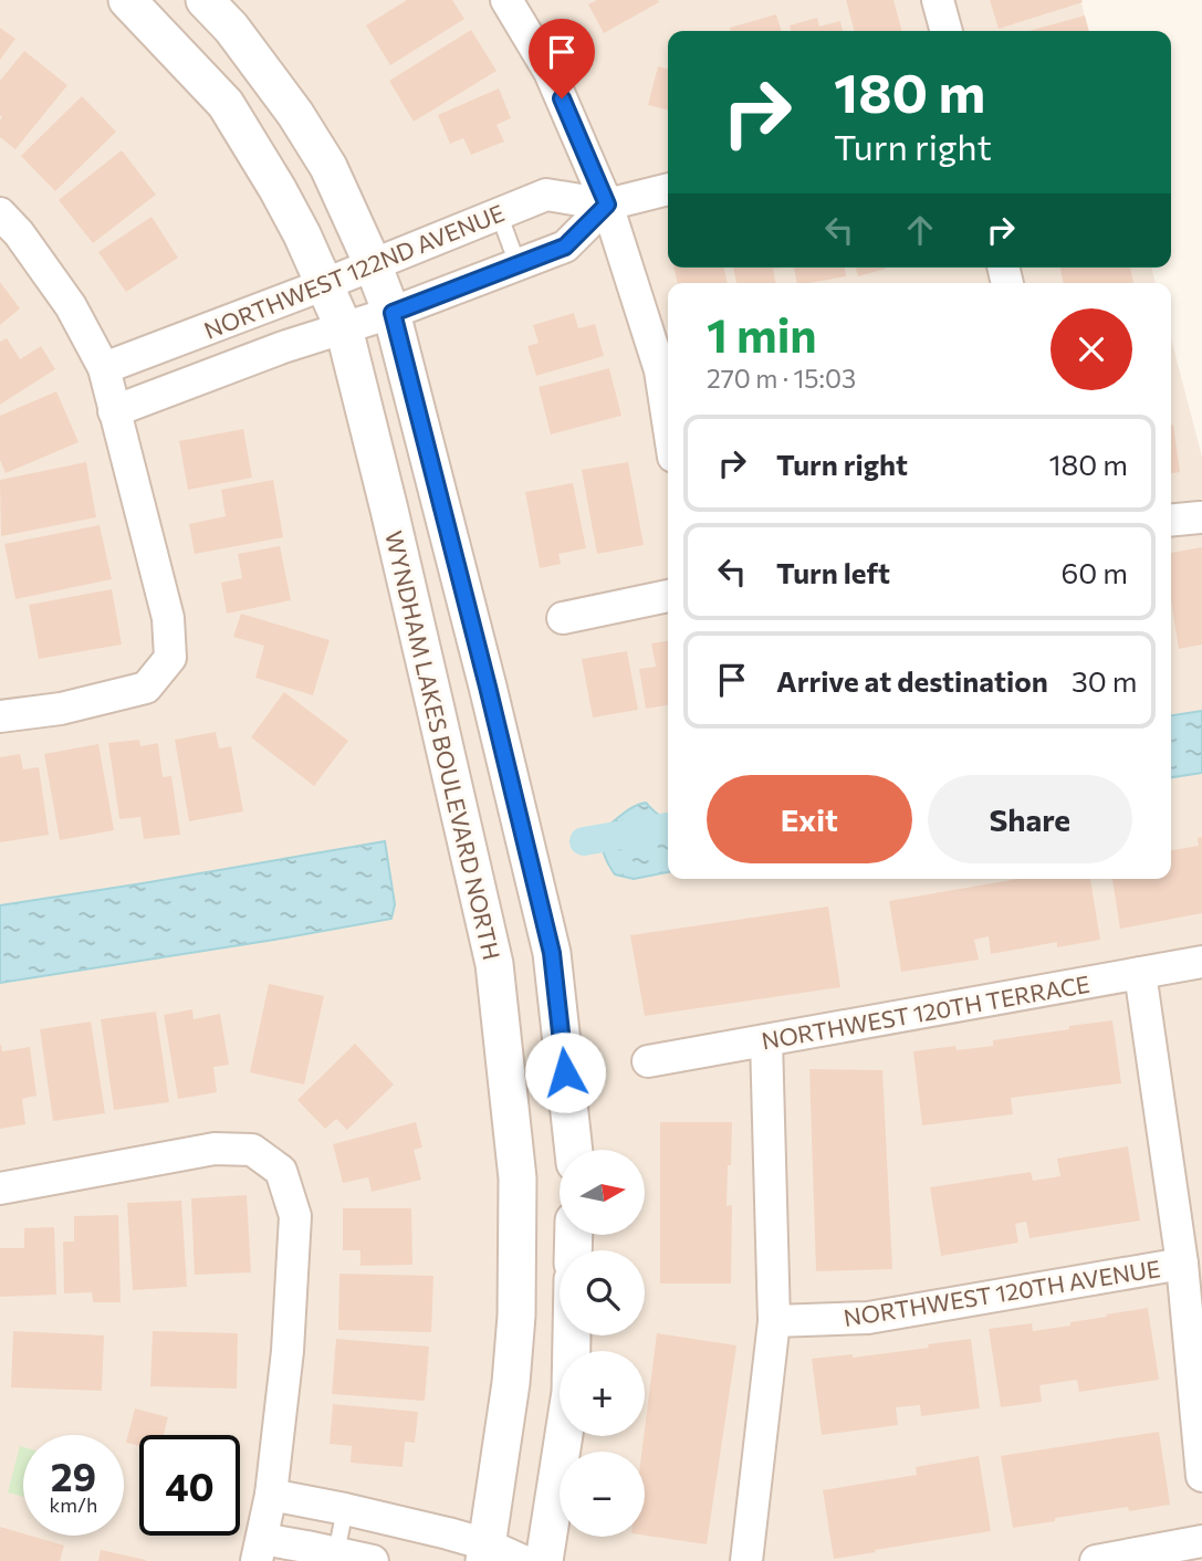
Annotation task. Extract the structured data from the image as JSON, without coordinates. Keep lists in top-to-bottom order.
{
  "streets": {
    "street": [
      "NORTHWEST 122ND AVENUE",
      "WYNDHAM LAKES BOULEVARD NORTH",
      "NORTHWEST 120TH TERRACE",
      "NORTHWEST 120TH AVENUE"
    ]
  },
  "crossings": [
    ["NORTHWEST 122ND AVENUE", "WYNDHAM LAKES BOULEVARD NORTH"]
  ],
  "north": "right",
  "page": {
    "turn": ["180 m", "Turn right"],
    "heading": ["1 min", "270 m · 15:03"],
    "list": [
      {
        "name": "Turn right",
        "value": "180 m"
      },
      {
        "name": "Turn left",
        "value": "60 m"
      },
      {
        "name": "Arrive at destination",
        "value": "30 m"
      }
    ],
    "buttons": ["Exit", "Share"],
    "map_buttons": ["+", "−"],
    "speed": "29 km/h",
    "limit": "40"
  }
}
